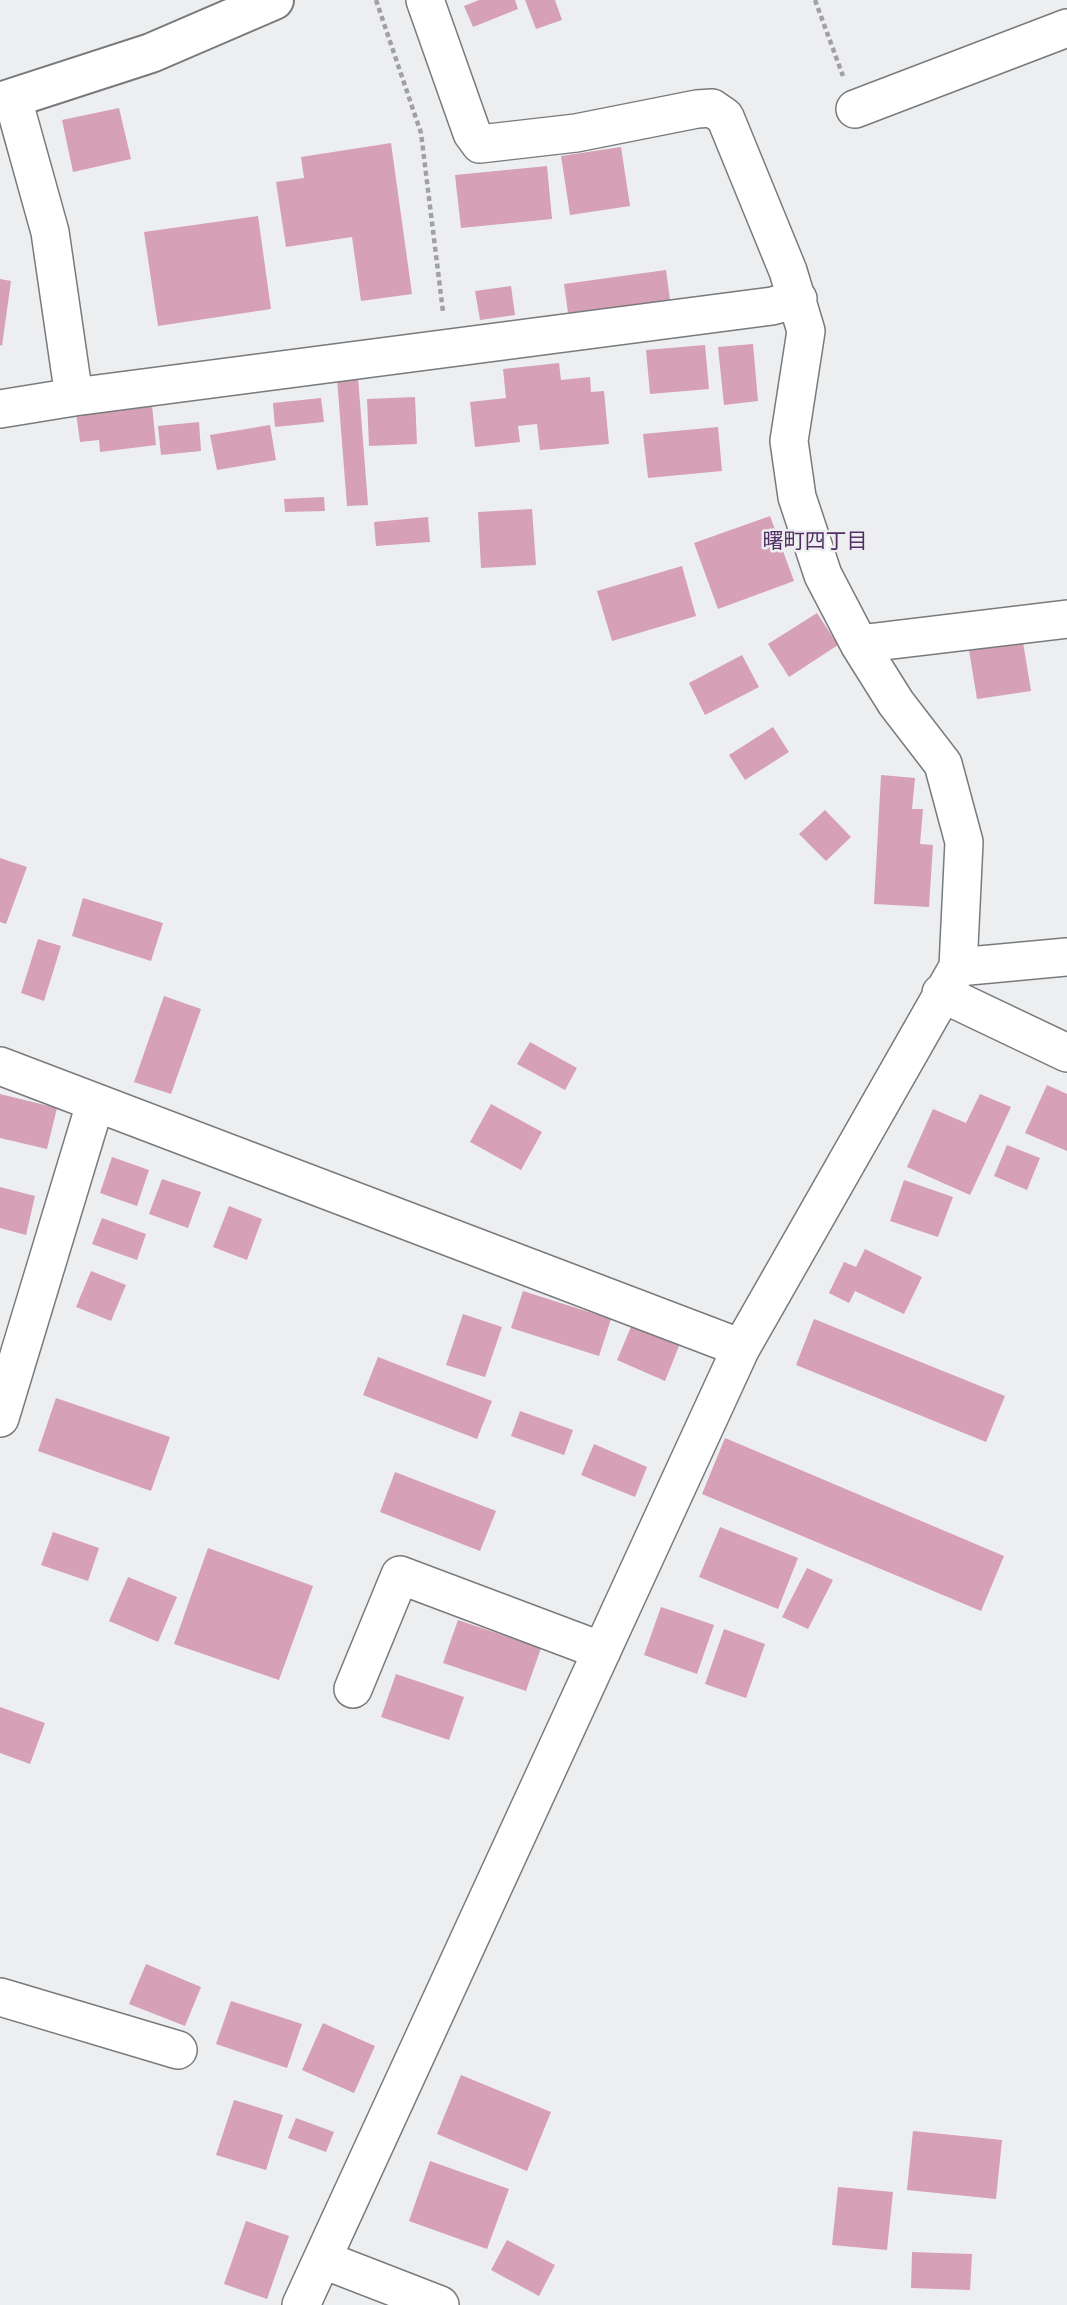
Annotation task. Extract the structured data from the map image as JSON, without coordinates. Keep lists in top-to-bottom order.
{
  "districts": ["曙町四丁目"]
}
